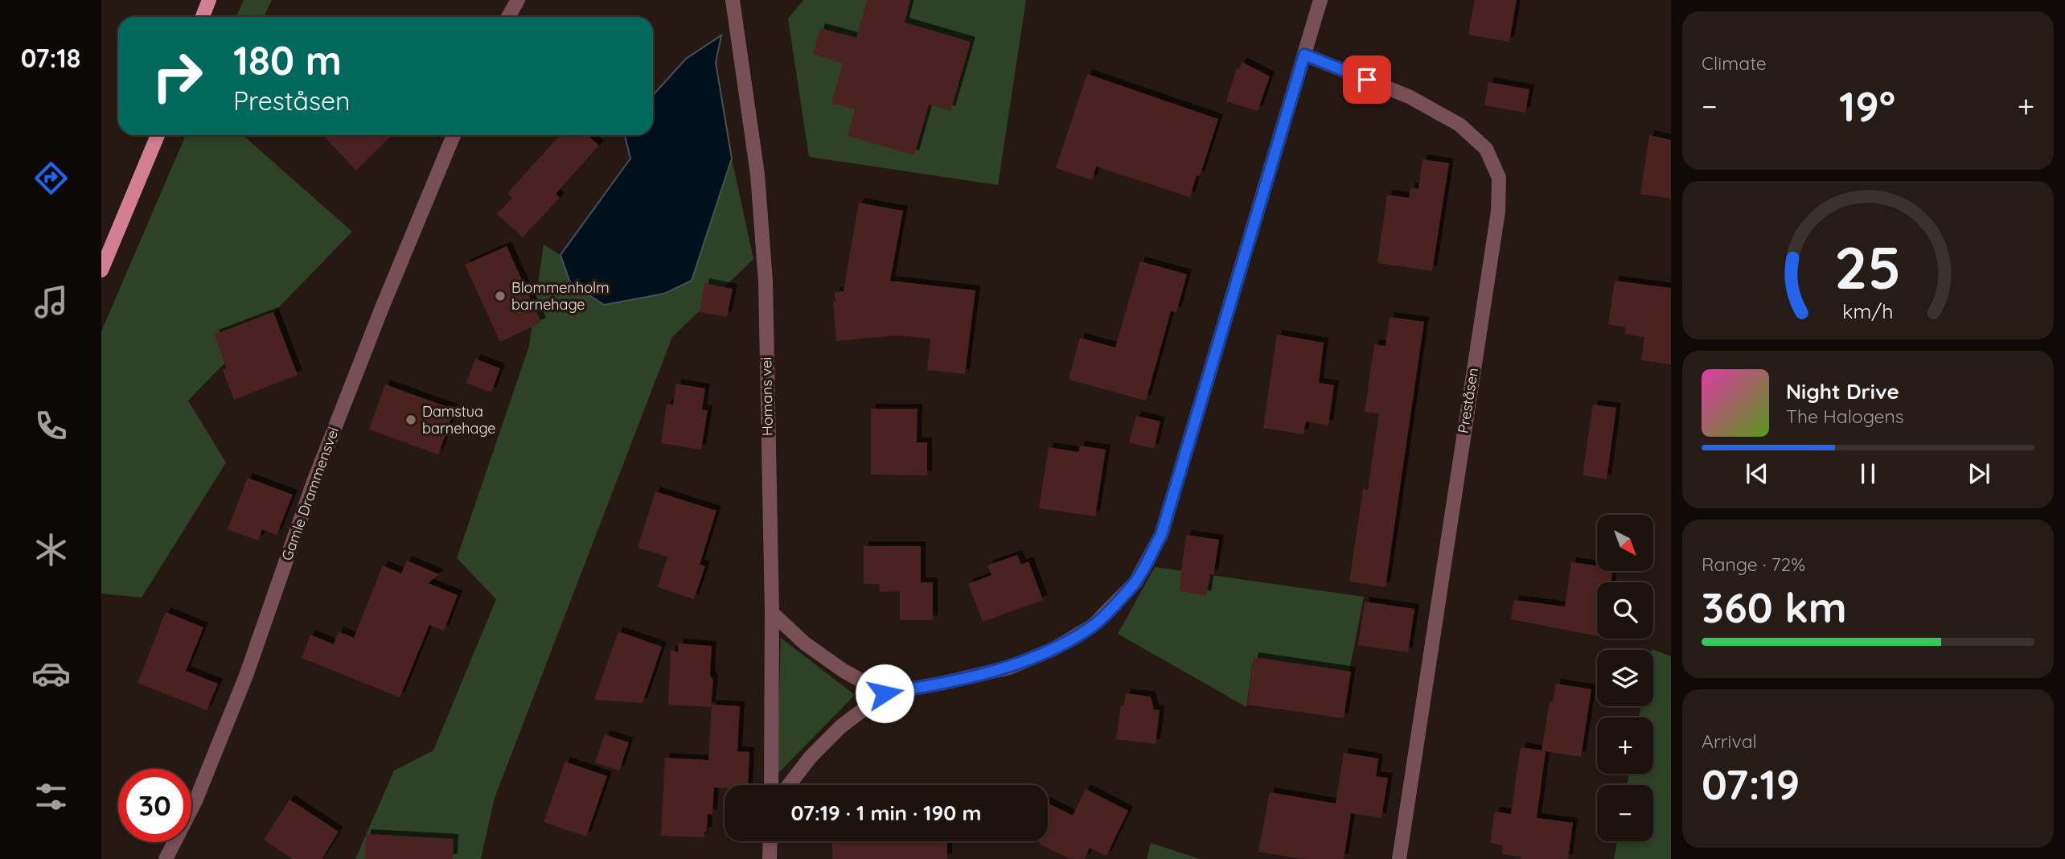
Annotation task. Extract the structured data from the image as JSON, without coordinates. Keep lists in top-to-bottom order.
{
  "streets": {
    "street": ["Homans vei", "Preståsen", "Gamle Drammensvei"]
  },
  "places": ["Blommenholm barnehage", "Damstua barnehage"],
  "north": "bottom right",
  "page": {
    "tabs": "07:18",
    "tile": [
      "Climate",
      ["Range · 72%", "360 km"],
      ["Arrival", "07:19"]
    ],
    "turn": ["180 m", "Preståsen"],
    "heat": ["−", "19°", "+"],
    "song": ["Night Drive", "The Halogens"],
    "map_buttons": ["+", "−"],
    "limit": "30",
    "trip": "07:19 · 1 min · 190 m",
    "gauge": ["25", "km/h"]
  }
}
